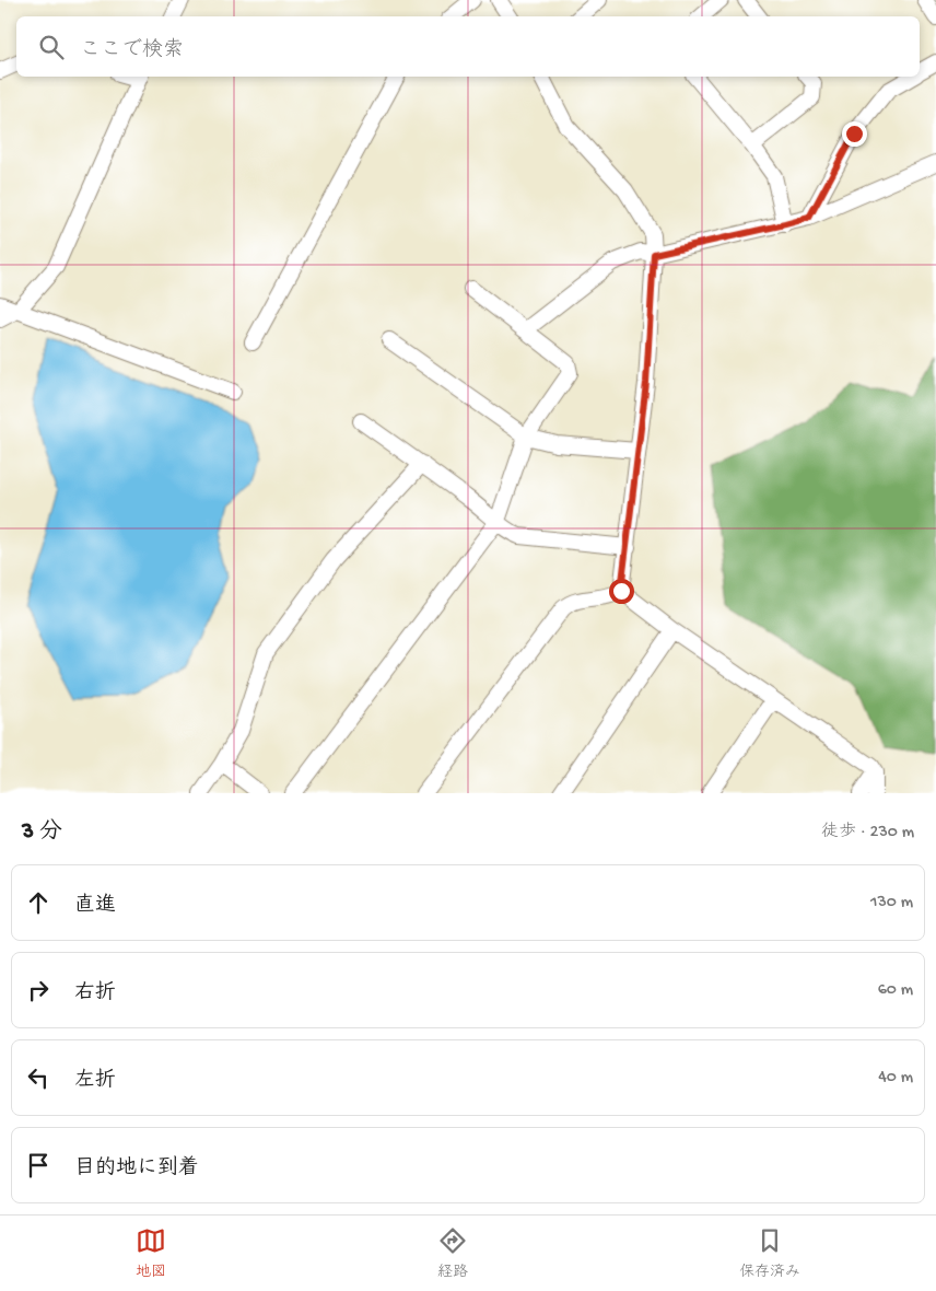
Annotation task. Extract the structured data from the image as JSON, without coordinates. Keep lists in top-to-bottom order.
{
  "page": {
    "search": "ここで検索",
    "heading": ["3 分", "徒歩 · 230 m"],
    "list": [
      ["直進", "130 m"],
      ["右折", "60 m"],
      ["左折", "40 m"],
      "目的地に到着"
    ],
    "nav": ["地図", "経路", "保存済み"]
  }
}
